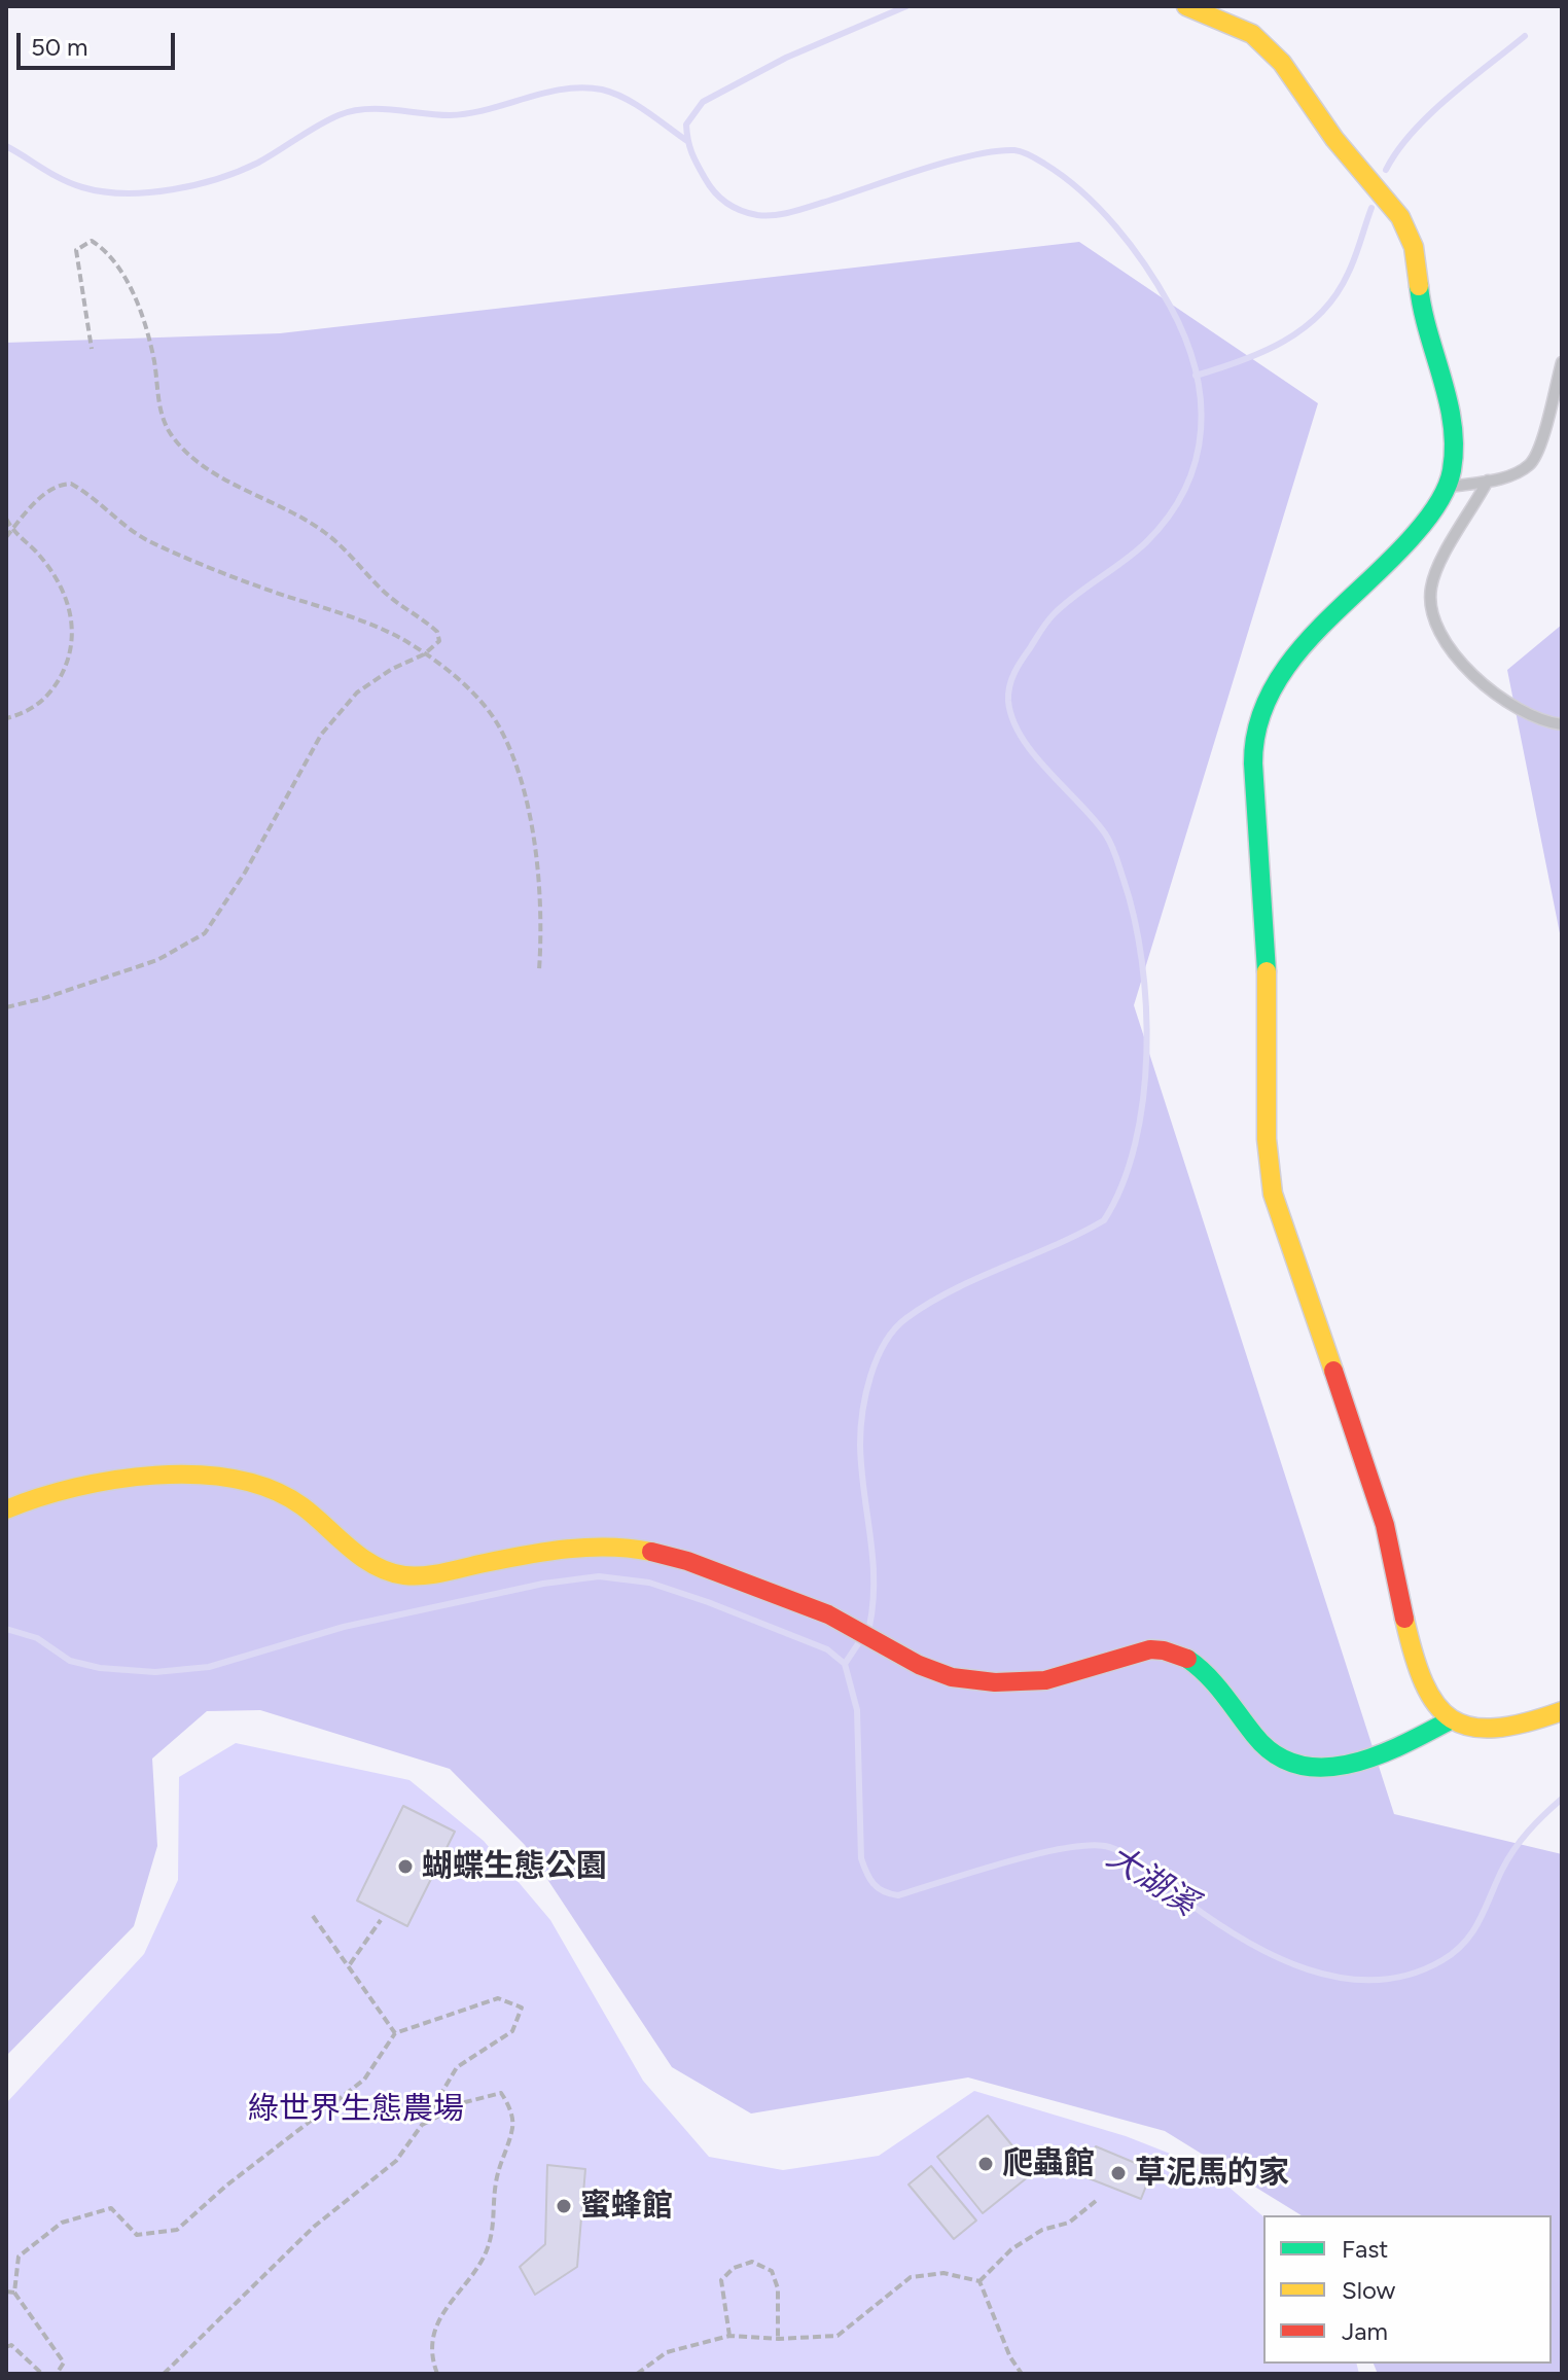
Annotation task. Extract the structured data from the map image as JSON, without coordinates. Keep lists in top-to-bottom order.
{
  "water": ["大湖溪"],
  "parks": ["綠世界生態農場"],
  "places": [
    "蝴蝶生態公園",
    "爬蟲館",
    "草泥馬的家",
    "蜜蜂館"
  ],
  "legend": ["Fast", "Slow", "Jam"],
  "scale_bar": "50 m"
}
